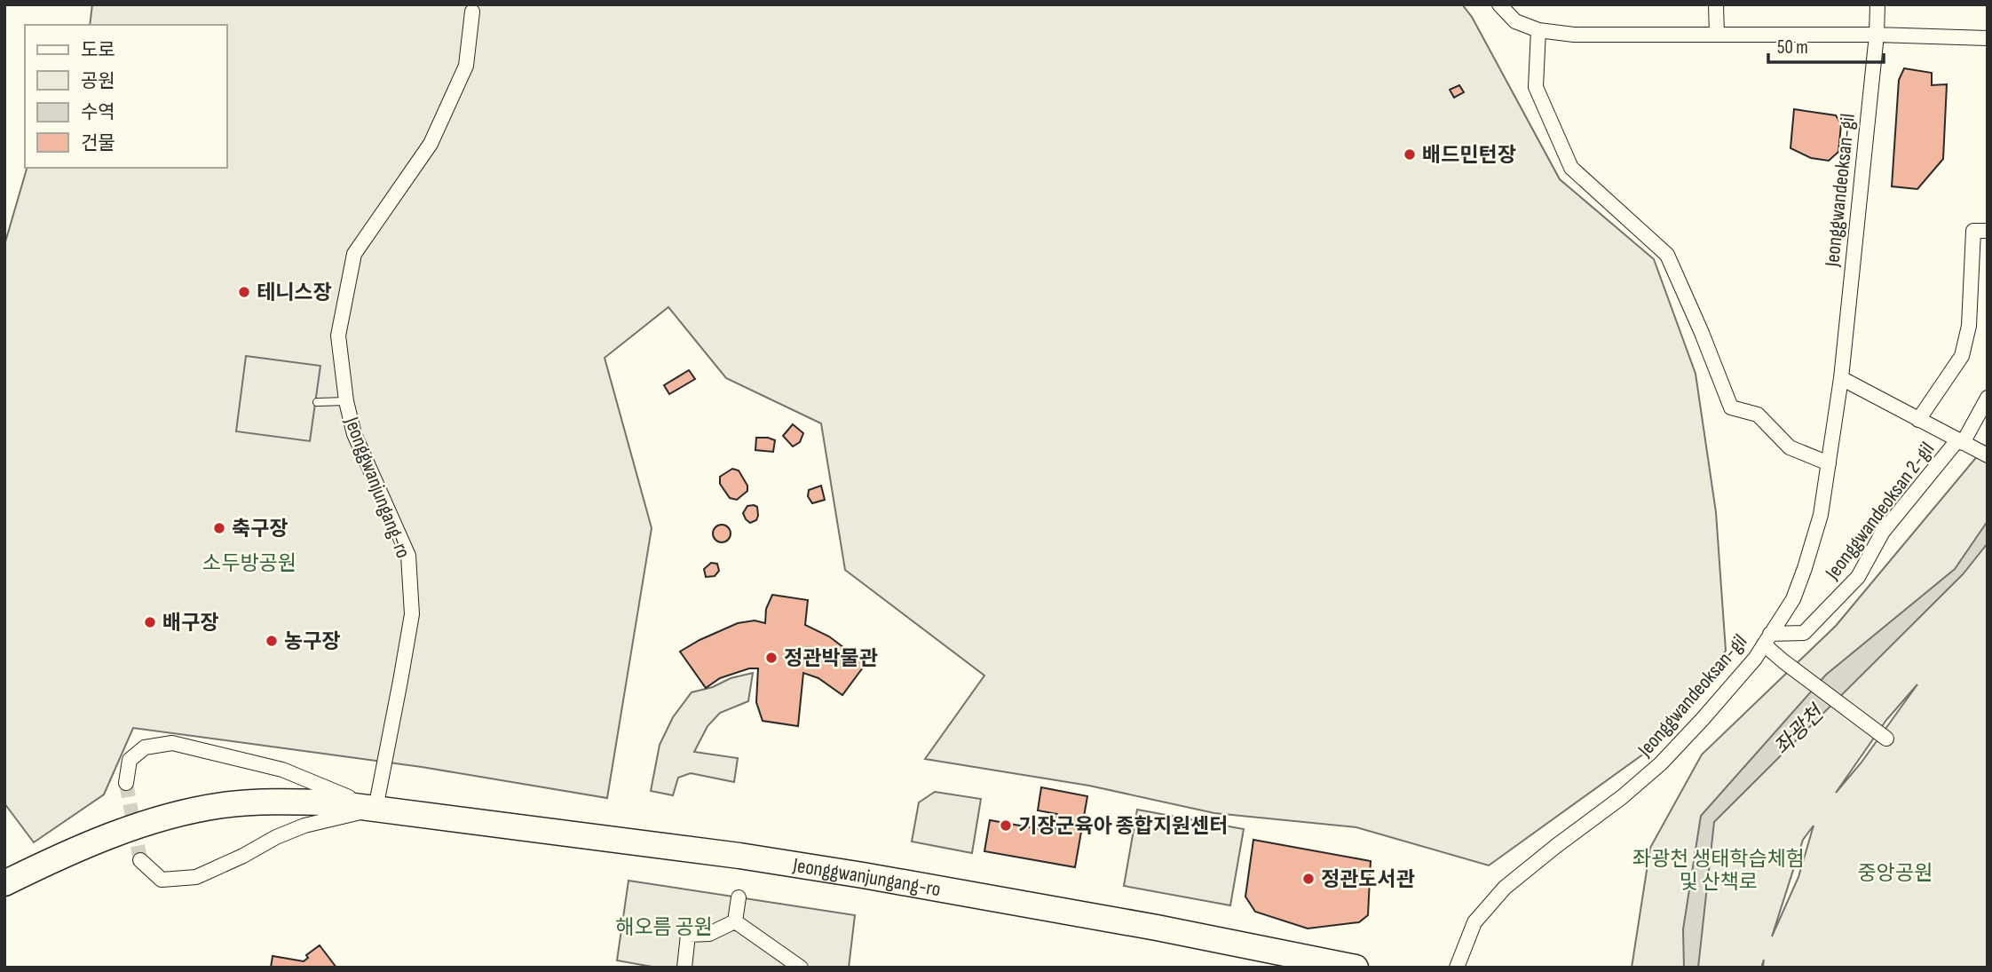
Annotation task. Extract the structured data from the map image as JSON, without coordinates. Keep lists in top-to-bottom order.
{
  "streets": {
    "highway": ["Jeonggwanjungang-ro"],
    "street": ["Jeonggwandeoksan-gil", "Jeonggwandeoksan 2-gil"]
  },
  "crossings": [
    ["Jeonggwandeoksan-gil", "Jeonggwandeoksan 2-gil"]
  ],
  "water": ["좌광천"],
  "parks": [
    "소두방공원",
    "좌광천 생태학습체험 및 산책로",
    "중앙공원",
    "해오름 공원"
  ],
  "places": [
    "배드민턴장",
    "테니스장",
    "축구장",
    "배구장",
    "농구장",
    "정관박물관",
    "기장군육아 종합지원센터",
    "정관도서관"
  ],
  "legend": [
    "도로",
    "공원",
    "수역",
    "건물"
  ],
  "scale_bar": "50 m"
}
